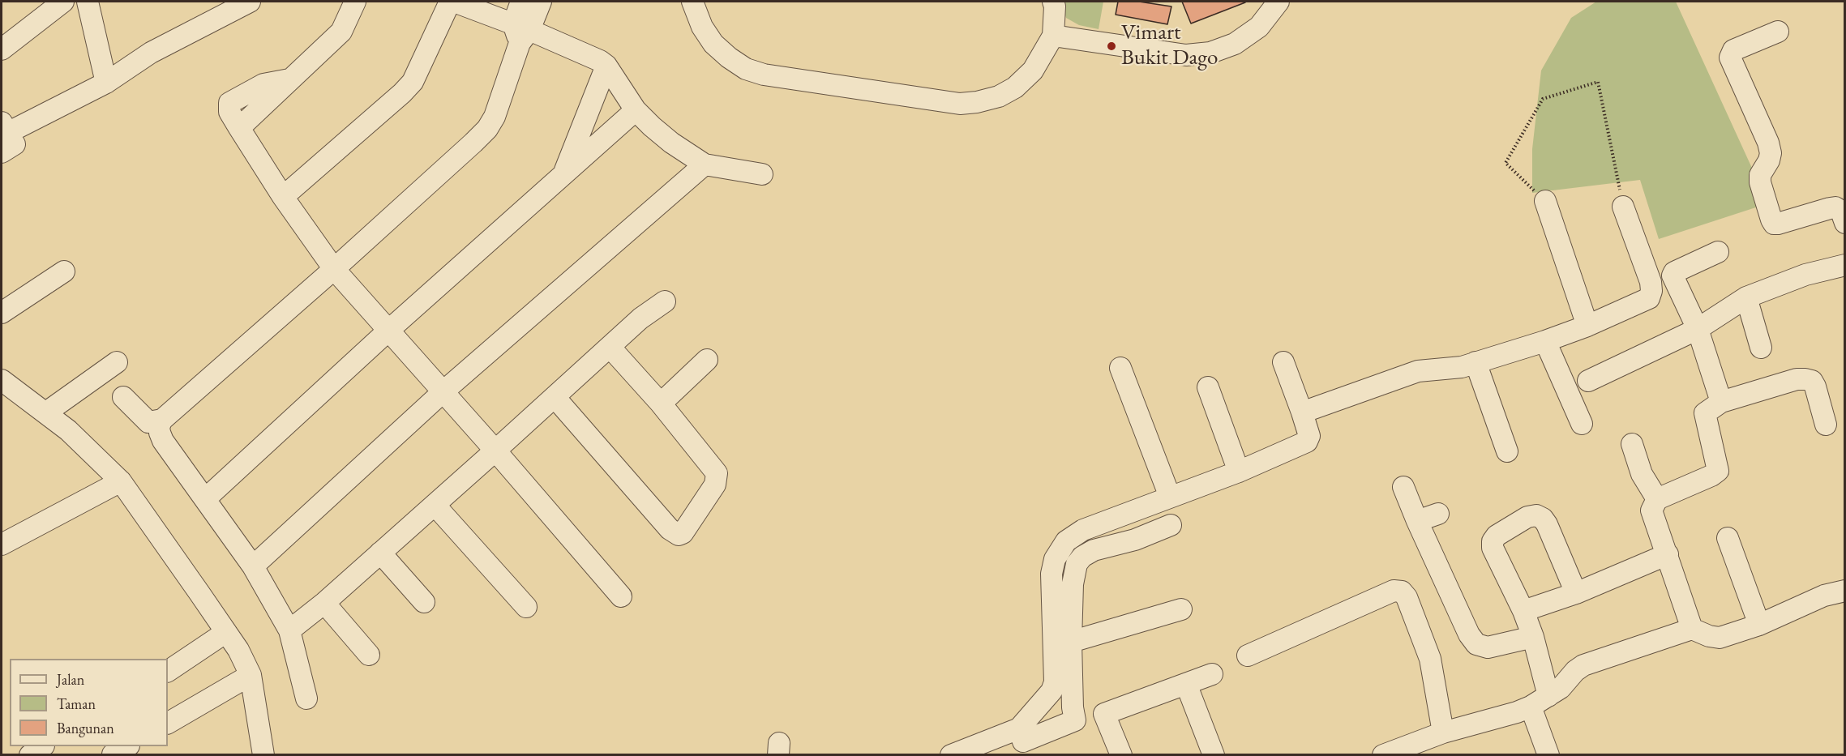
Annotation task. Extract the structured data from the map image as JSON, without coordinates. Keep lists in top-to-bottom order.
{
  "places": ["Vimart Bukit Dago"],
  "legend": ["Jalan", "Taman", "Bangunan"]
}
